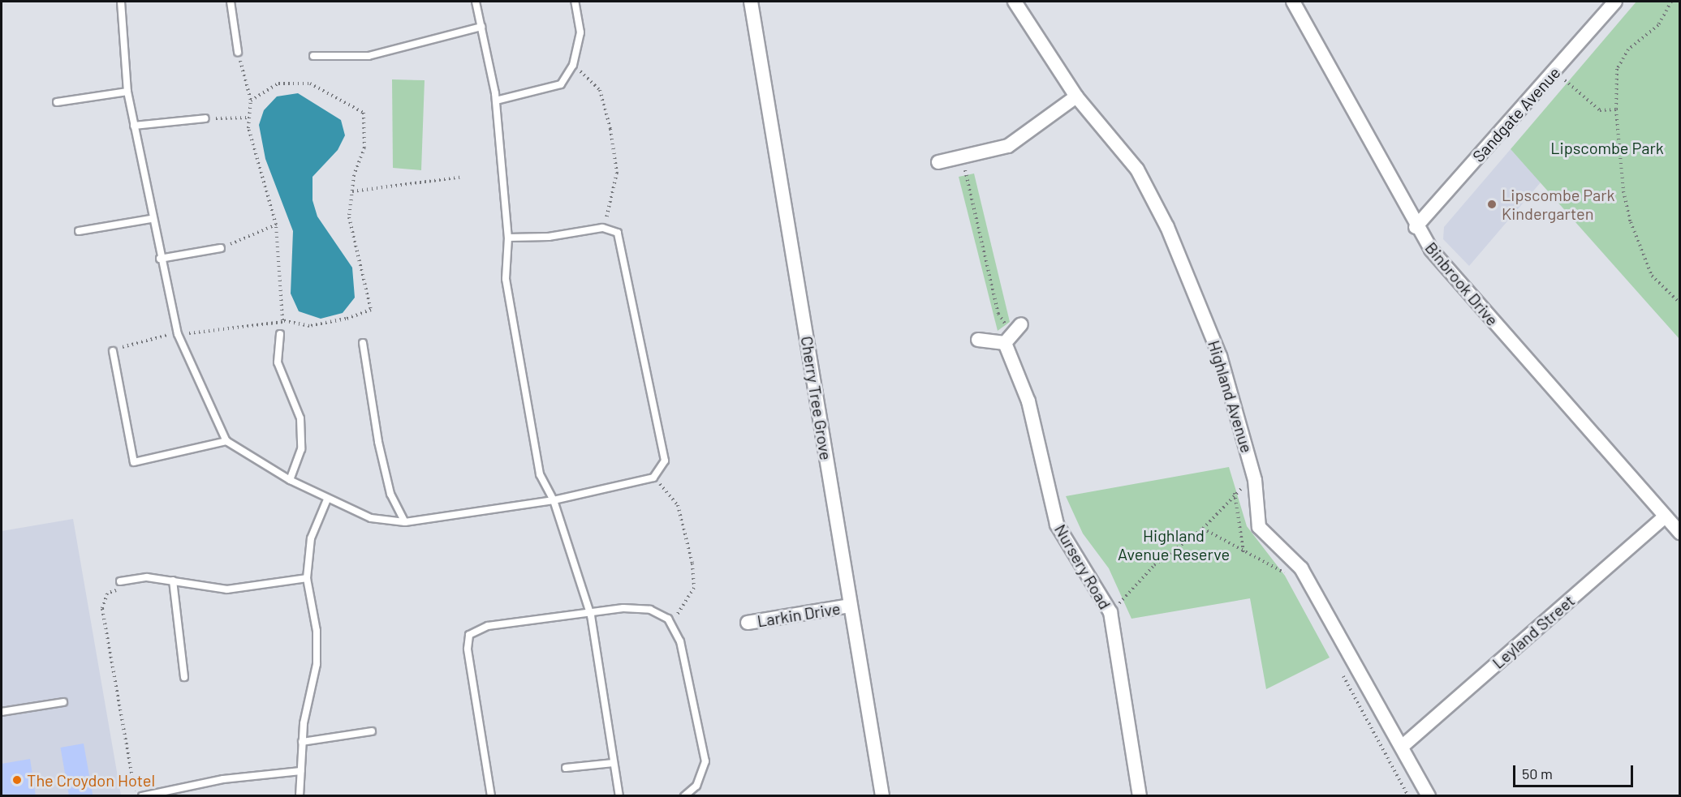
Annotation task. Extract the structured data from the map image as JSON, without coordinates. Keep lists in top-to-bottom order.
{
  "streets": {
    "street": [
      "Sandgate Avenue",
      "Binbrook Drive",
      "Highland Avenue",
      "Cherry Tree Grove",
      "Nursery Road",
      "Larkin Drive",
      "Leyland Street"
    ]
  },
  "crossings": [
    ["Sandgate Avenue", "Binbrook Drive"],
    ["Binbrook Drive", "Leyland Street"],
    ["Highland Avenue", "Leyland Street"],
    ["Cherry Tree Grove", "Larkin Drive"]
  ],
  "parks": ["Lipscombe Park", "Highland Avenue Reserve"],
  "places": ["Lipscombe Park Kindergarten", "The Croydon Hotel"],
  "scale_bar": "50 m"
}
